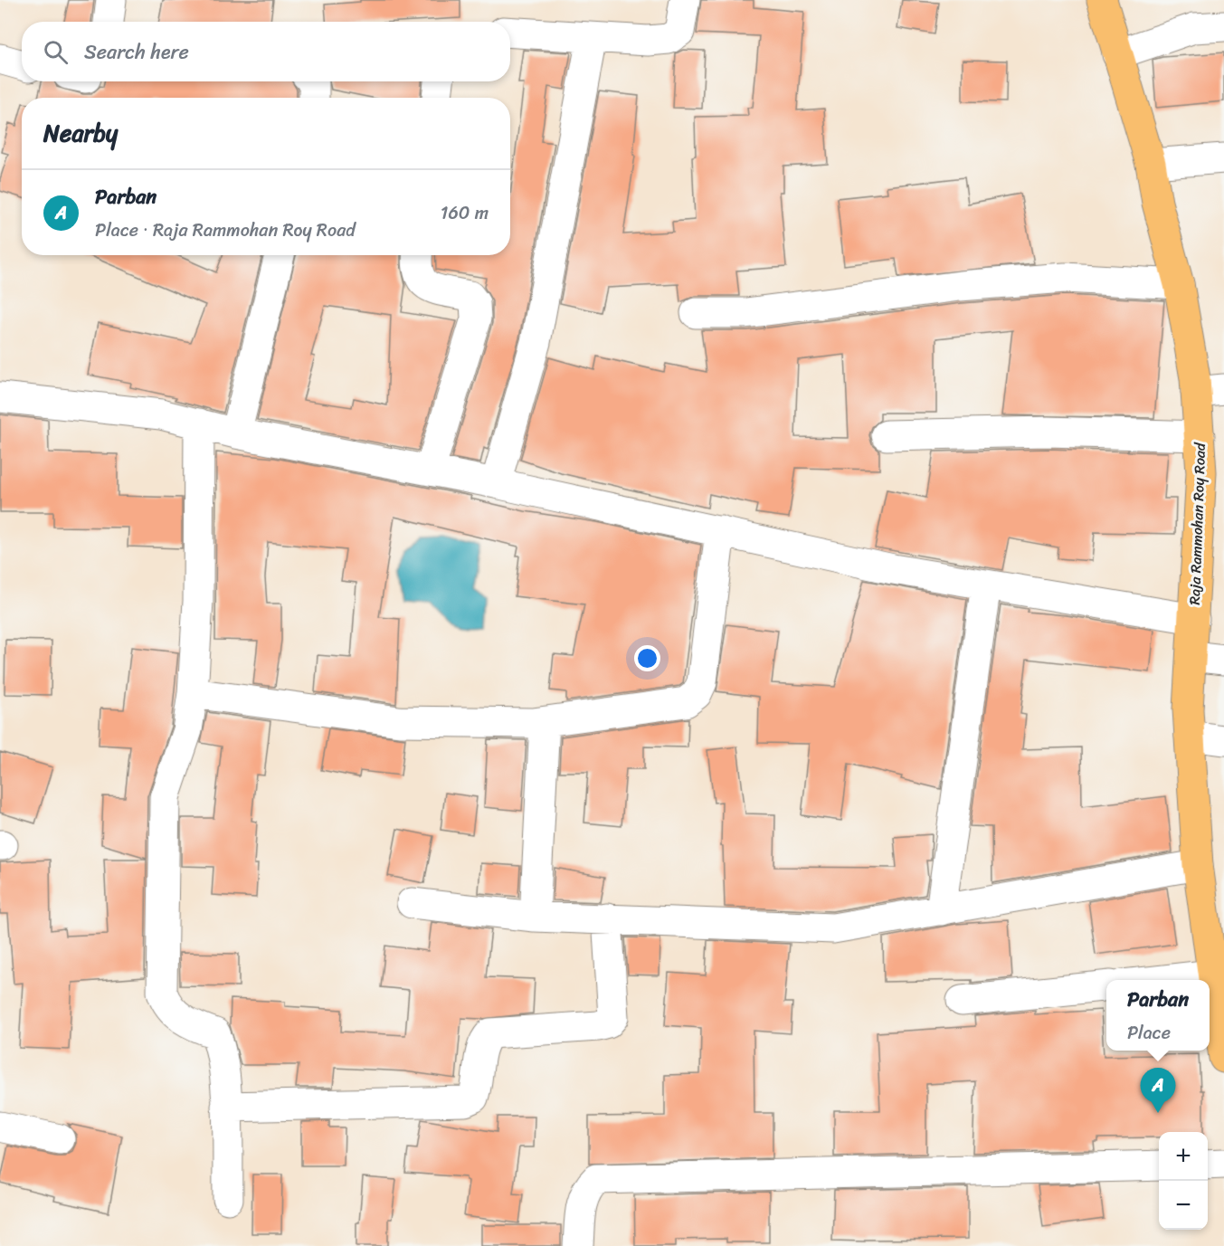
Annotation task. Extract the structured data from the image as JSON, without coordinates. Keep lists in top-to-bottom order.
{
  "streets": {
    "main road": ["Raja Rammohan Roy Road"]
  },
  "page": {
    "search": "Search here",
    "heading": "Nearby",
    "list": [
      {
        "mark": "A",
        "name": "Parban",
        "note": "Place · Raja Rammohan Roy Road",
        "value": "160 m"
      }
    ],
    "popup": ["Parban", "Place"],
    "pins": "A",
    "map_buttons": ["+", "−"]
  }
}
